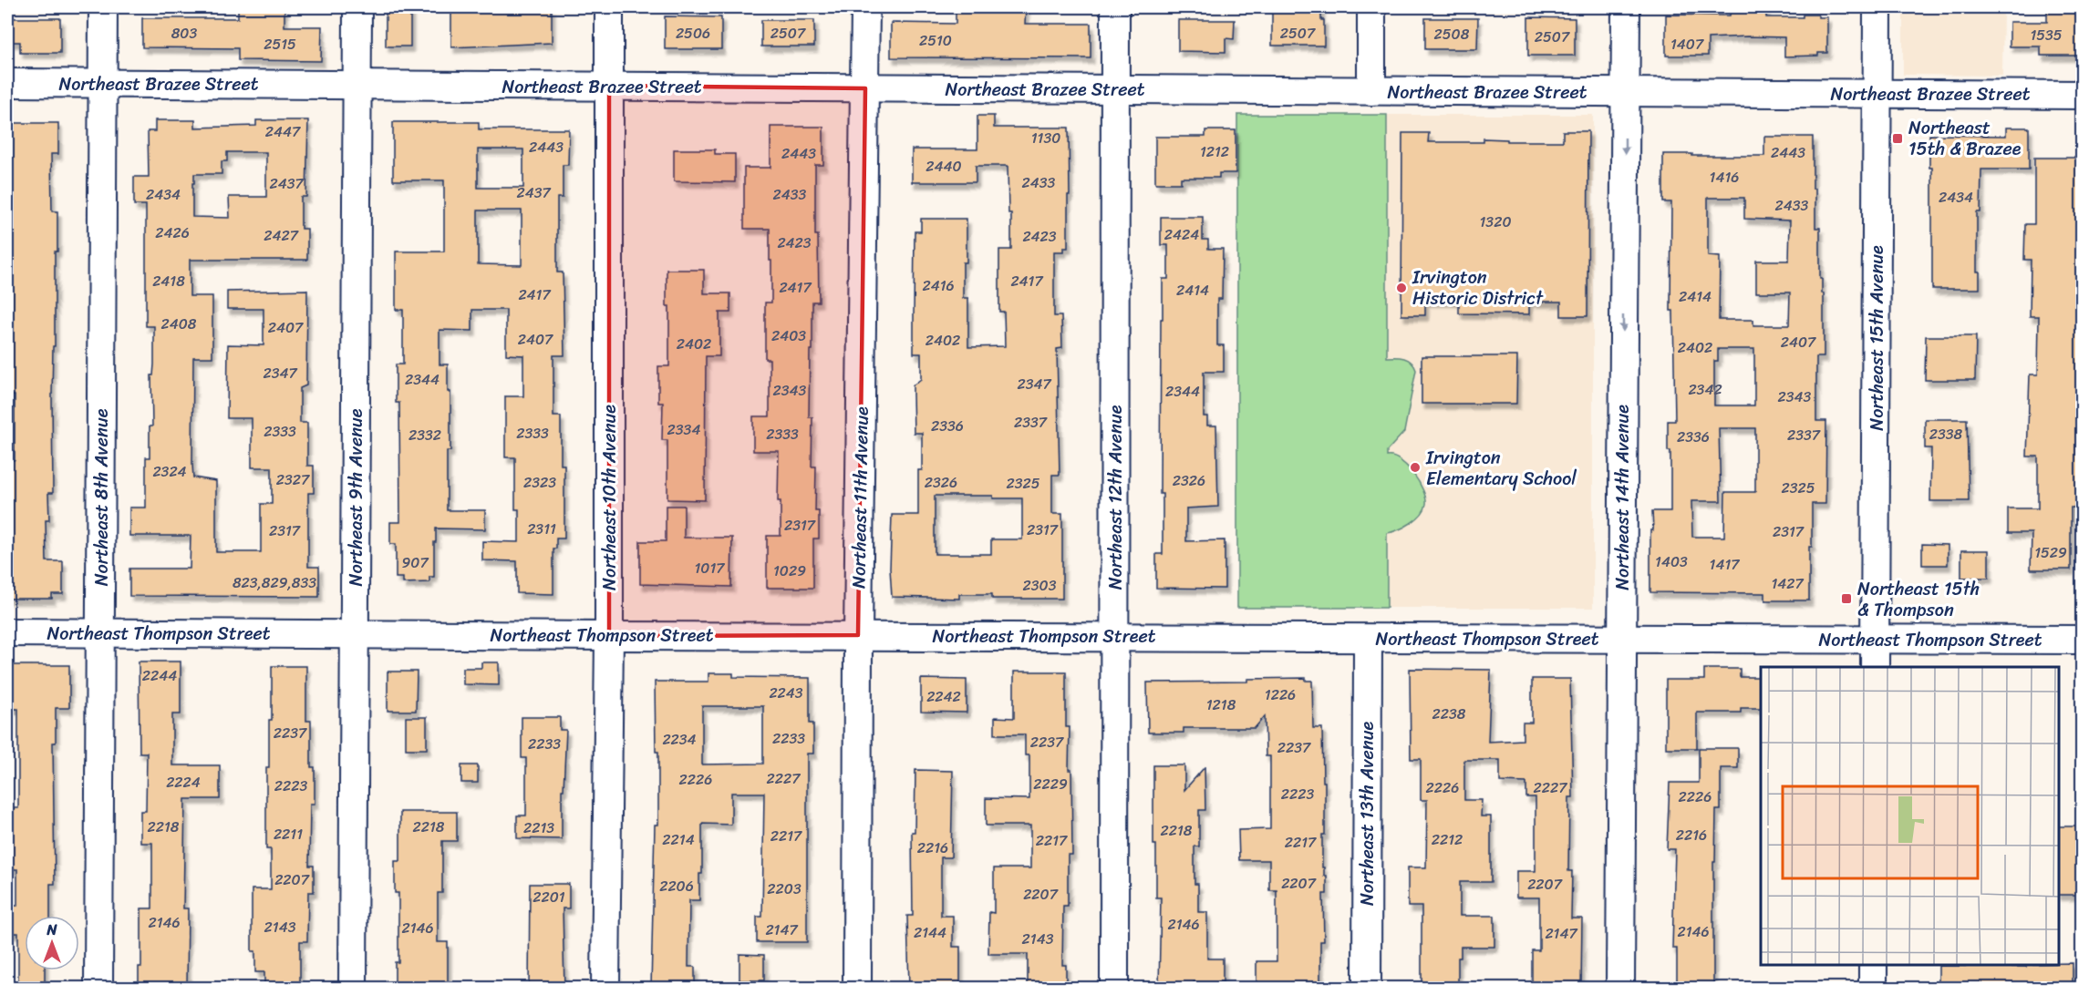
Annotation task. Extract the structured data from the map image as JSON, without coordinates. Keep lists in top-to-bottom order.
{
  "streets": {
    "street": [
      "Northeast Brazee Street",
      "Northeast 15th Avenue",
      "Northeast 8th Avenue",
      "Northeast 9th Avenue",
      "Northeast 10th Avenue",
      "Northeast 11th Avenue",
      "Northeast 12th Avenue",
      "Northeast 14th Avenue",
      "Northeast Thompson Street",
      "Northeast 13th Avenue"
    ]
  },
  "crossings": [
    ["Northeast Brazee Street", "Northeast 15th Avenue"],
    ["Northeast Brazee Street", "Northeast 8th Avenue"],
    ["Northeast Brazee Street", "Northeast 9th Avenue"],
    ["Northeast Brazee Street", "Northeast 10th Avenue"],
    ["Northeast Brazee Street", "Northeast 11th Avenue"],
    ["Northeast Brazee Street", "Northeast 12th Avenue"],
    ["Northeast Brazee Street", "Northeast 14th Avenue"],
    ["Northeast 15th Avenue", "Northeast Thompson Street"],
    ["Northeast 8th Avenue", "Northeast Thompson Street"],
    ["Northeast 9th Avenue", "Northeast Thompson Street"],
    ["Northeast 10th Avenue", "Northeast Thompson Street"],
    ["Northeast 11th Avenue", "Northeast Thompson Street"],
    ["Northeast 12th Avenue", "Northeast Thompson Street"],
    ["Northeast 14th Avenue", "Northeast Thompson Street"],
    ["Northeast Thompson Street", "Northeast 13th Avenue"]
  ],
  "one_way": ["Northeast 14th Avenue"],
  "places": {
    "transit": ["Northeast 15th & Brazee", "Northeast 15th & Thompson"],
    "other": ["Irvington Historic District", "Irvington Elementary School"]
  },
  "house_numbers": [
    "803",
    "2506",
    "2507",
    "2507",
    "2508",
    "1535",
    "2507",
    "2510",
    "2515",
    "1407",
    "2447",
    "1130",
    "2443",
    "1212",
    "2443",
    "2443",
    "2440",
    "1416",
    "2433",
    "2437",
    "2437",
    "2434",
    "2433",
    "2434",
    "2433",
    "1320",
    "2426",
    "2424",
    "2427",
    "2423",
    "2423",
    "2418",
    "2417",
    "2416",
    "2417",
    "2414",
    "2417",
    "2414",
    "2408",
    "2407",
    "2403",
    "2407",
    "2402",
    "2407",
    "2402",
    "2402",
    "2347",
    "2344",
    "2347",
    "2342",
    "2343",
    "2344",
    "2343",
    "2337",
    "2336",
    "2334",
    "2333",
    "2333",
    "2333",
    "2338",
    "2332",
    "2337",
    "2336",
    "2324",
    "2327",
    "2326",
    "2323",
    "2326",
    "2325",
    "2325",
    "2317",
    "2311",
    "2317",
    "2317",
    "2317",
    "1529",
    "1403",
    "907",
    "1417",
    "1017",
    "1029",
    "823,829,833",
    "1427",
    "2303",
    "2244",
    "2243",
    "1226",
    "2242",
    "1218",
    "2238",
    "2237",
    "2233",
    "2234",
    "2237",
    "2233",
    "2237",
    "2227",
    "2226",
    "2224",
    "2229",
    "2223",
    "2226",
    "2227",
    "2223",
    "2226",
    "2218",
    "2218",
    "2213",
    "2218",
    "2211",
    "2216",
    "2217",
    "2214",
    "2212",
    "2217",
    "2217",
    "2216",
    "2207",
    "2207",
    "2207",
    "2206",
    "2203",
    "2207",
    "2201",
    "2146",
    "2146",
    "2143",
    "2146",
    "2147",
    "2146",
    "2144",
    "2147",
    "2143"
  ],
  "north": "top"
}
